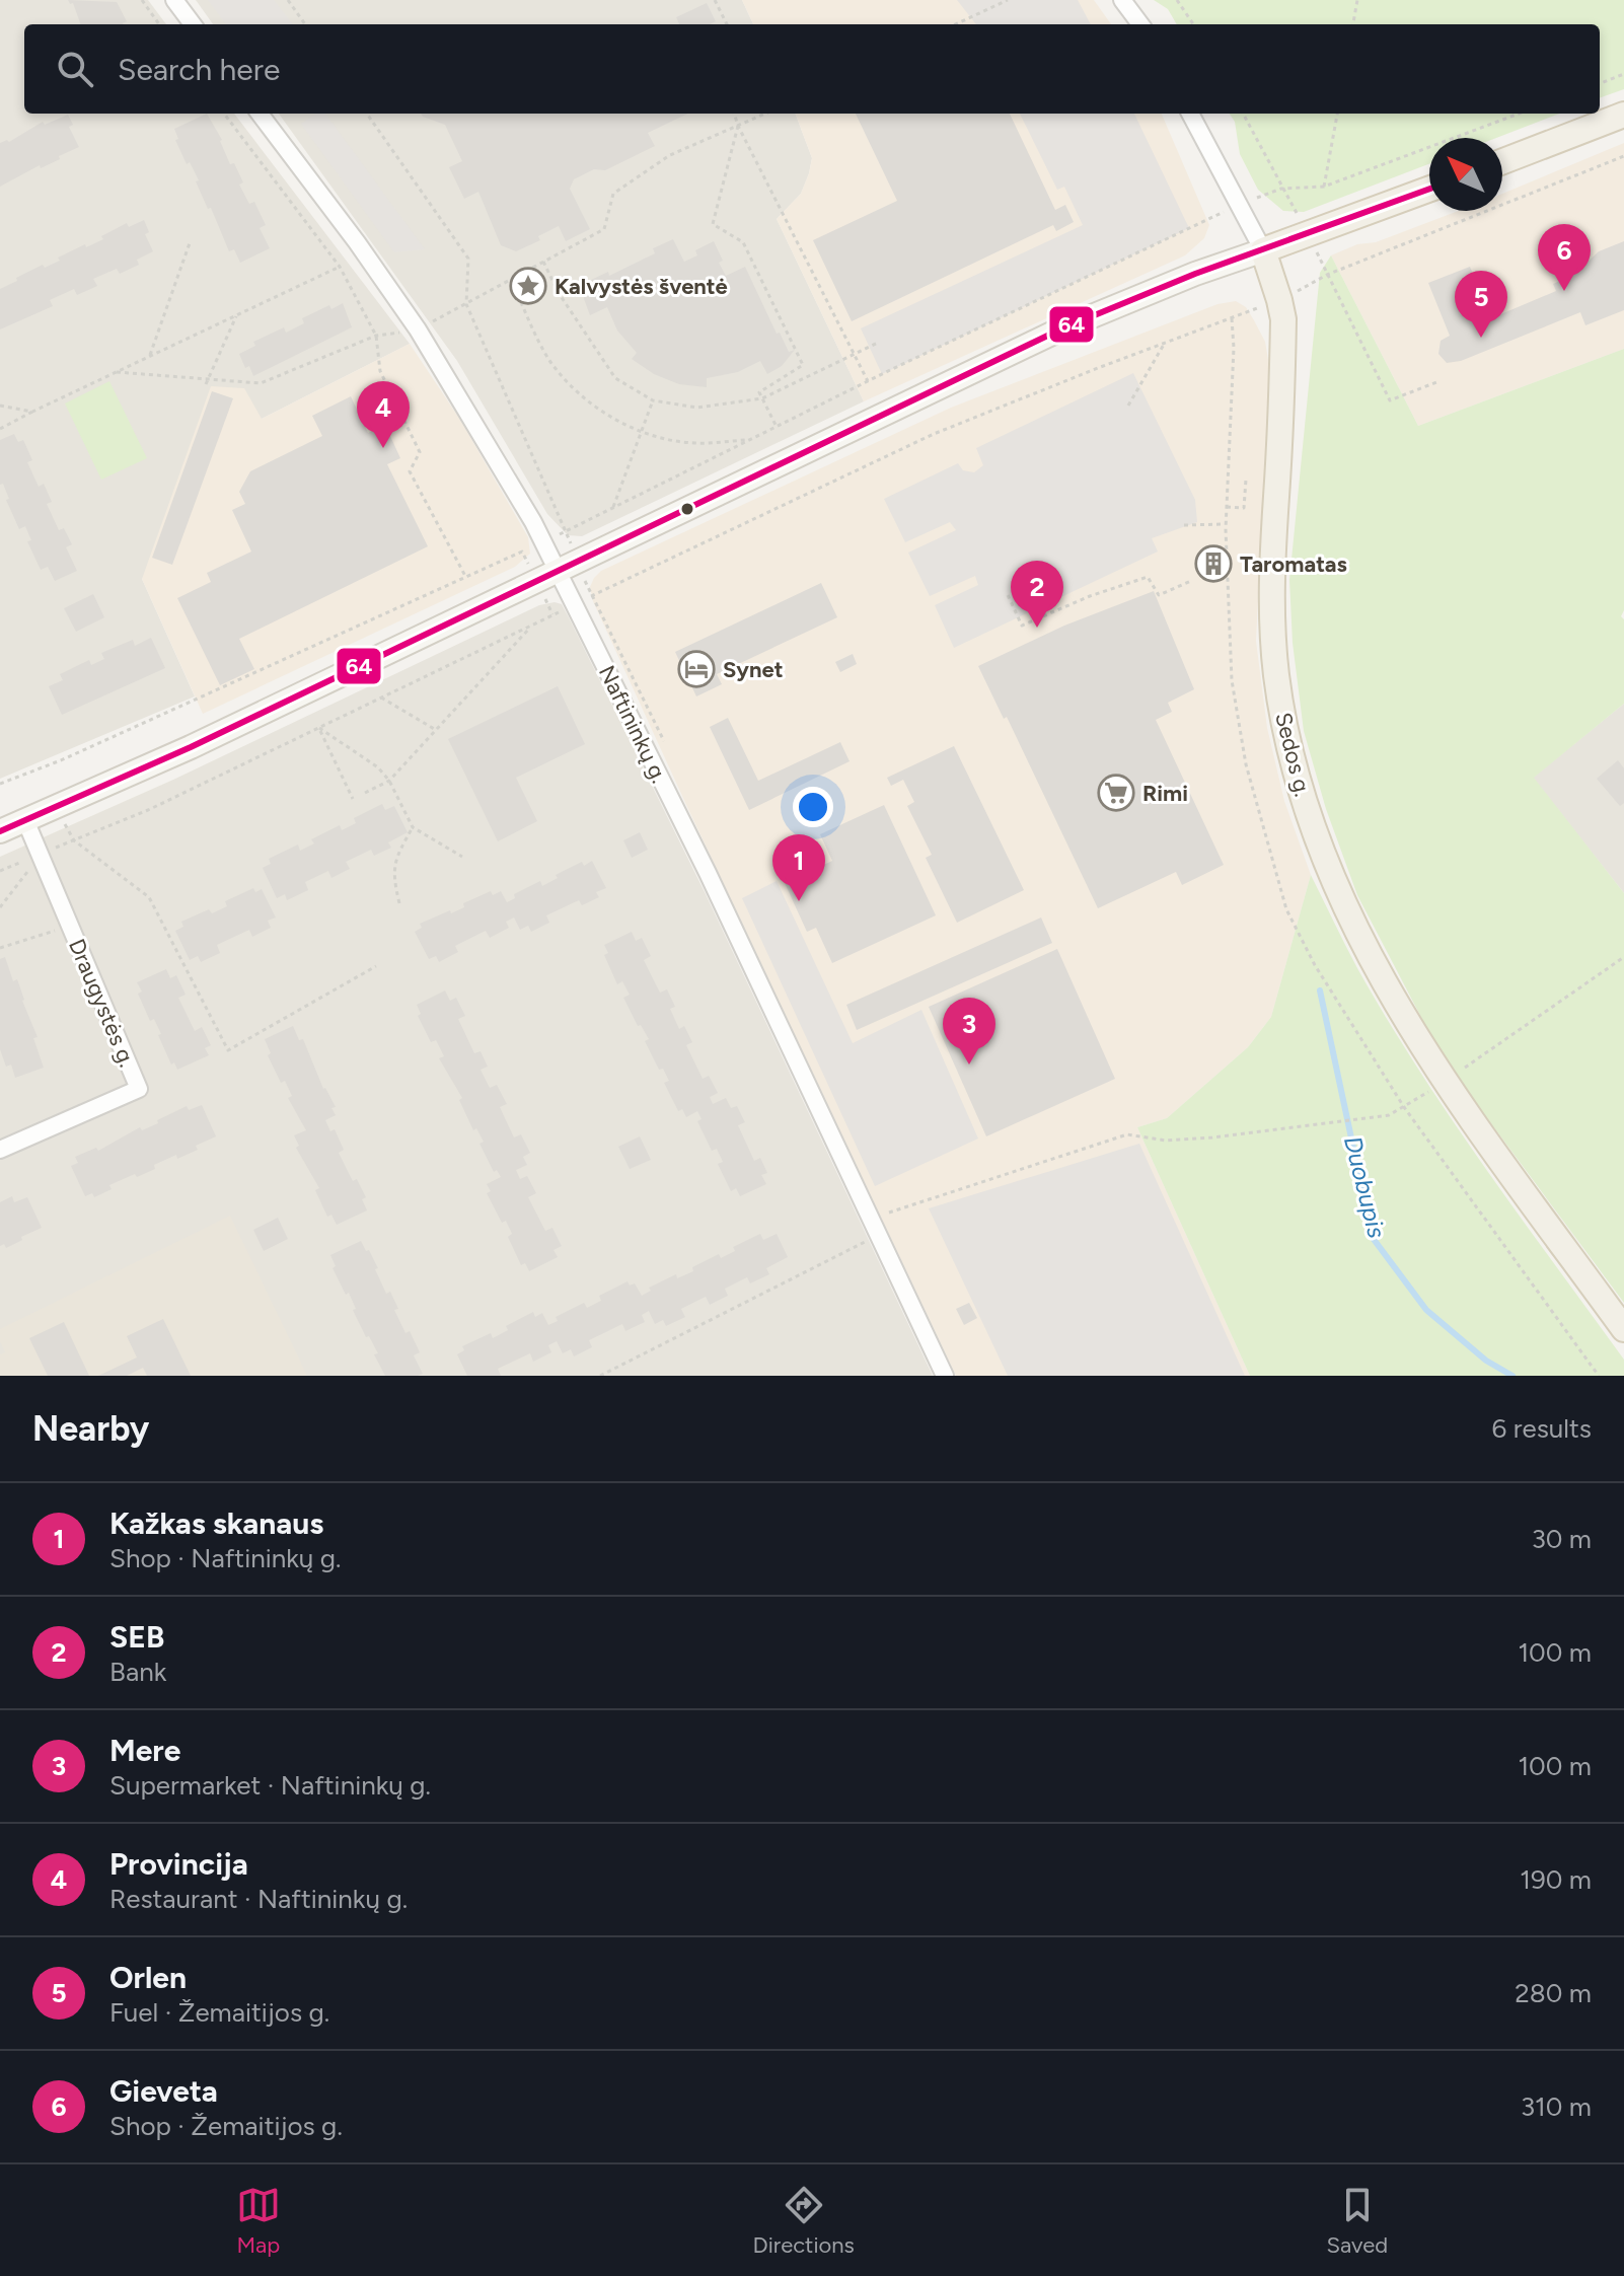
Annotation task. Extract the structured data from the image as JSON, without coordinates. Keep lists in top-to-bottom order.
{
  "streets": {
    "main road": ["Sedos g."],
    "street": ["Naftininkų g.", "Draugystės g."]
  },
  "water": ["Duobupis"],
  "places": {
    "place": ["Kalvystės šventė"],
    "building": ["Taromatas"],
    "hotel": ["Synet"],
    "supermarket": ["Rimi"]
  },
  "lines": ["transit line 64"],
  "north": "top left",
  "page": {
    "search": "Search here",
    "pins": [
      "6",
      "5",
      "4",
      "2",
      "1",
      "3"
    ],
    "heading": ["Nearby", "6 results"],
    "list": [
      {
        "mark": "1",
        "name": "Kažkas skanaus",
        "note": "Shop · Naftininkų g.",
        "value": "30 m"
      },
      {
        "mark": "2",
        "name": "SEB",
        "note": "Bank",
        "value": "100 m"
      },
      {
        "mark": "3",
        "name": "Mere",
        "note": "Supermarket · Naftininkų g.",
        "value": "100 m"
      },
      {
        "mark": "4",
        "name": "Provincija",
        "note": "Restaurant · Naftininkų g.",
        "value": "190 m"
      },
      {
        "mark": "5",
        "name": "Orlen",
        "note": "Fuel · Žemaitijos g.",
        "value": "280 m"
      },
      {
        "mark": "6",
        "name": "Gieveta",
        "note": "Shop · Žemaitijos g.",
        "value": "310 m"
      }
    ],
    "nav": ["Map", "Directions", "Saved"]
  }
}
